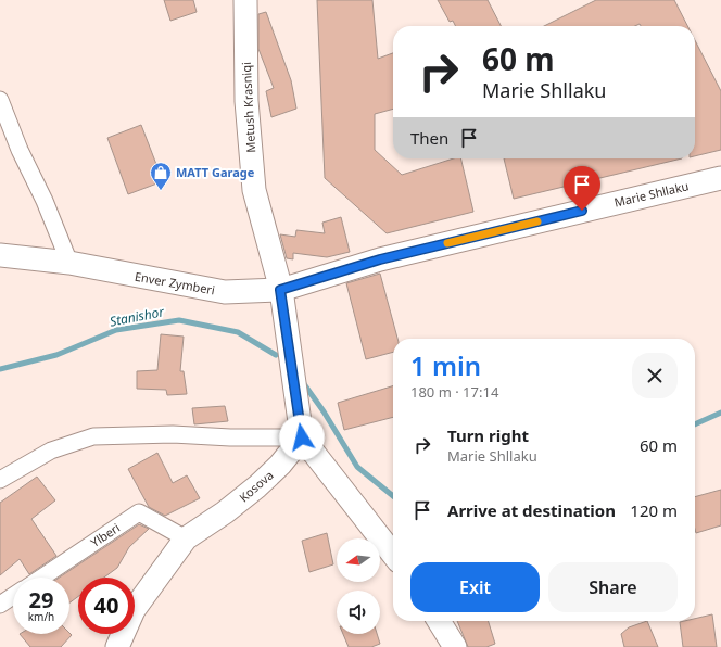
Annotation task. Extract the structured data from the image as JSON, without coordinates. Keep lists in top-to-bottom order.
{
  "streets": {
    "street": [
      "Metush Krasniqi",
      "Marie Shllaku",
      "Enver Zymberi",
      "Kosova",
      "Ylberi"
    ]
  },
  "crossings": [
    ["Metush Krasniqi", "Marie Shllaku"],
    ["Metush Krasniqi", "Enver Zymberi"],
    ["Marie Shllaku", "Enver Zymberi"],
    ["Kosova", "Ylberi"]
  ],
  "water": ["Stanishor"],
  "places": {
    "shop": ["MATT Garage"]
  },
  "north": "left",
  "page": {
    "turn": ["60 m", "Marie Shllaku"],
    "then": "Then",
    "heading": ["1 min", "180 m · 17:14"],
    "list": [
      {
        "name": "Turn right",
        "note": "Marie Shllaku",
        "value": "60 m"
      },
      {
        "name": "Arrive at destination",
        "value": "120 m"
      }
    ],
    "buttons": ["Exit", "Share"],
    "speed": "29 km/h",
    "limit": "40"
  }
}
